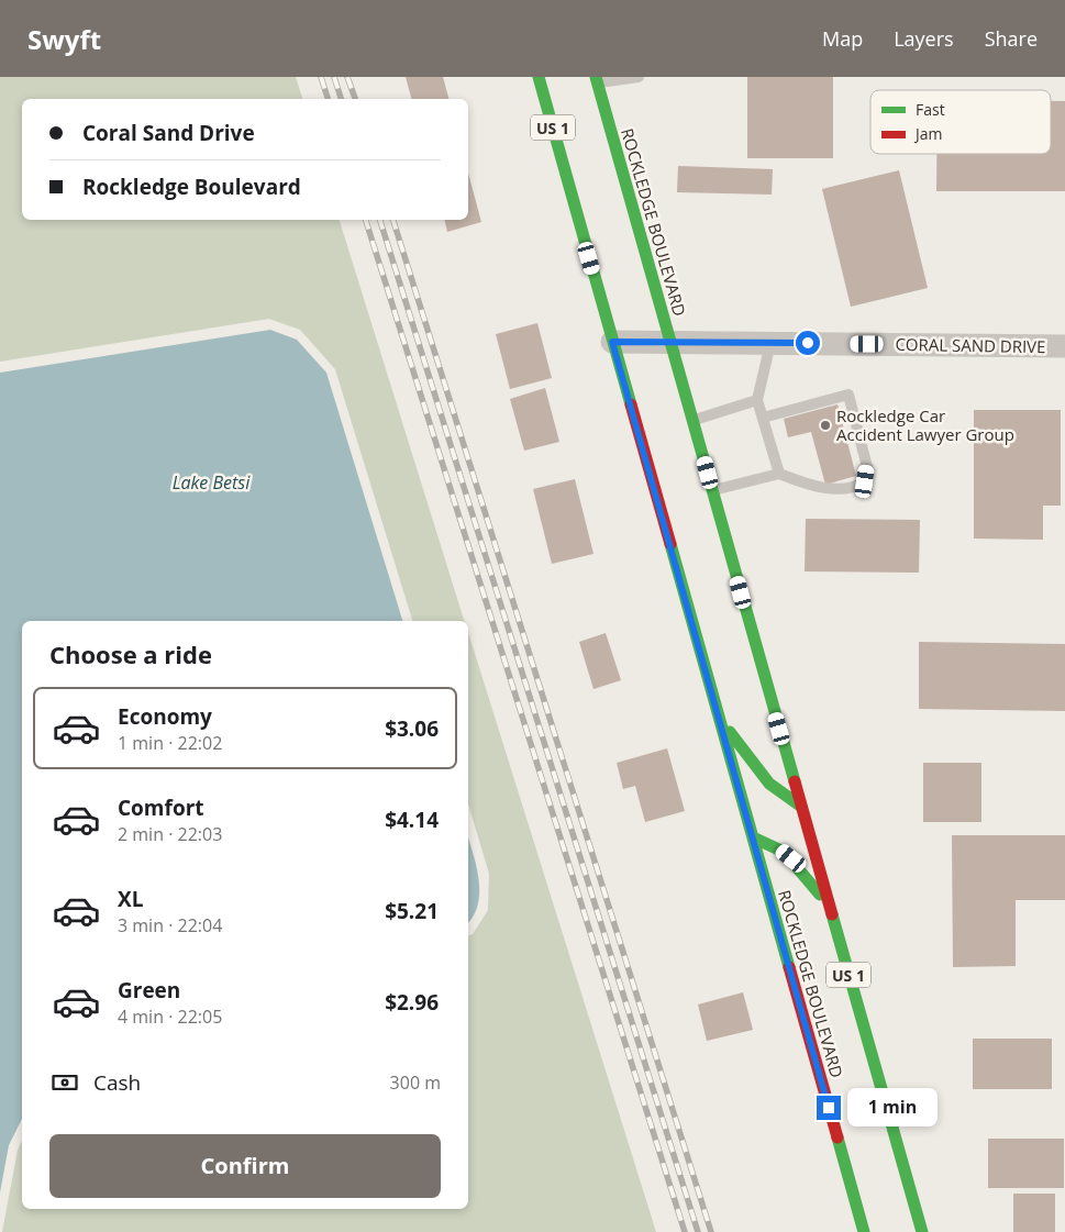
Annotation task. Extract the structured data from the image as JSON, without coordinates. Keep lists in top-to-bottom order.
{
  "streets": {
    "main road": ["US 1", "ROCKLEDGE BOULEVARD"],
    "street": ["CORAL SAND DRIVE"]
  },
  "crossings": [
    ["ROCKLEDGE BOULEVARD", "CORAL SAND DRIVE"]
  ],
  "water": ["Lake Betsi"],
  "places": ["Rockledge Car Accident Lawyer Group"],
  "legend": ["Fast", "Jam"],
  "page": {
    "header": "Swyft",
    "nav": ["Map", "Layers", "Share"],
    "banner": ["Coral Sand Drive", "Rockledge Boulevard"],
    "heading": "Choose a ride",
    "list": [
      {
        "name": "Economy",
        "note": "1 min · 22:02",
        "value": "$3.06"
      },
      {
        "name": "Comfort",
        "note": "2 min · 22:03",
        "value": "$4.14"
      },
      {
        "name": "XL",
        "note": "3 min · 22:04",
        "value": "$5.21"
      },
      {
        "name": "Green",
        "note": "4 min · 22:05",
        "value": "$2.96"
      }
    ],
    "pay": ["Cash", "300 m"],
    "bubble": "1 min",
    "buttons": "Confirm"
  }
}
